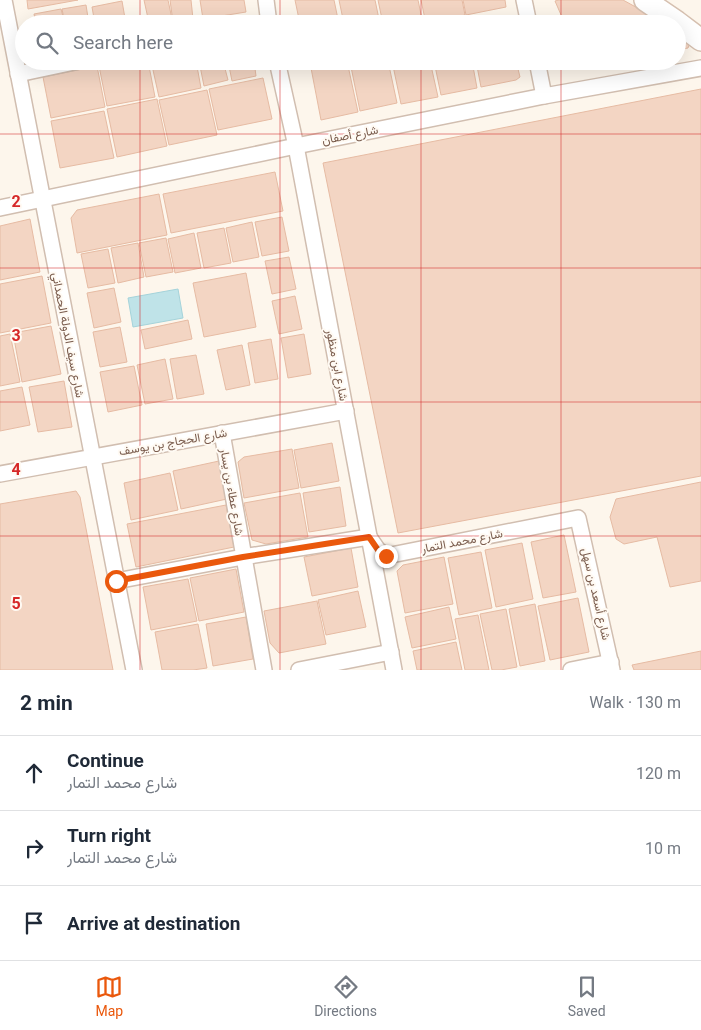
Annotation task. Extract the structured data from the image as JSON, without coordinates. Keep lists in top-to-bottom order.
{
  "streets": {
    "street": [
      "شارع أصفان",
      "شارع سيف الدولة الحمداني",
      "شارع ابن منظور",
      "شارع الحجاج بن يوسف",
      "شارع عطاء بن يسار",
      "شارع محمد التمار",
      "شارع أسعد بن سهل"
    ]
  },
  "crossings": [
    ["شارع أصفان", "شارع سيف الدولة الحمداني"],
    ["شارع أصفان", "شارع ابن منظور"],
    ["شارع سيف الدولة الحمداني", "شارع الحجاج بن يوسف"],
    ["شارع ابن منظور", "شارع الحجاج بن يوسف"],
    ["شارع ابن منظور", "شارع محمد التمار"],
    ["شارع الحجاج بن يوسف", "شارع عطاء بن يسار"],
    ["شارع محمد التمار", "شارع أسعد بن سهل"]
  ],
  "page": {
    "search": "Search here",
    "heading": ["2 min", "Walk · 130 m"],
    "list": [
      ["Continue", "شارع محمد التمار", "120 m"],
      ["Turn right", "شارع محمد التمار", "10 m"],
      "Arrive at destination"
    ],
    "nav": ["Map", "Directions", "Saved"]
  },
  "grid": {
    "rows": [
      "2",
      "3",
      "4",
      "5"
    ]
  }
}
